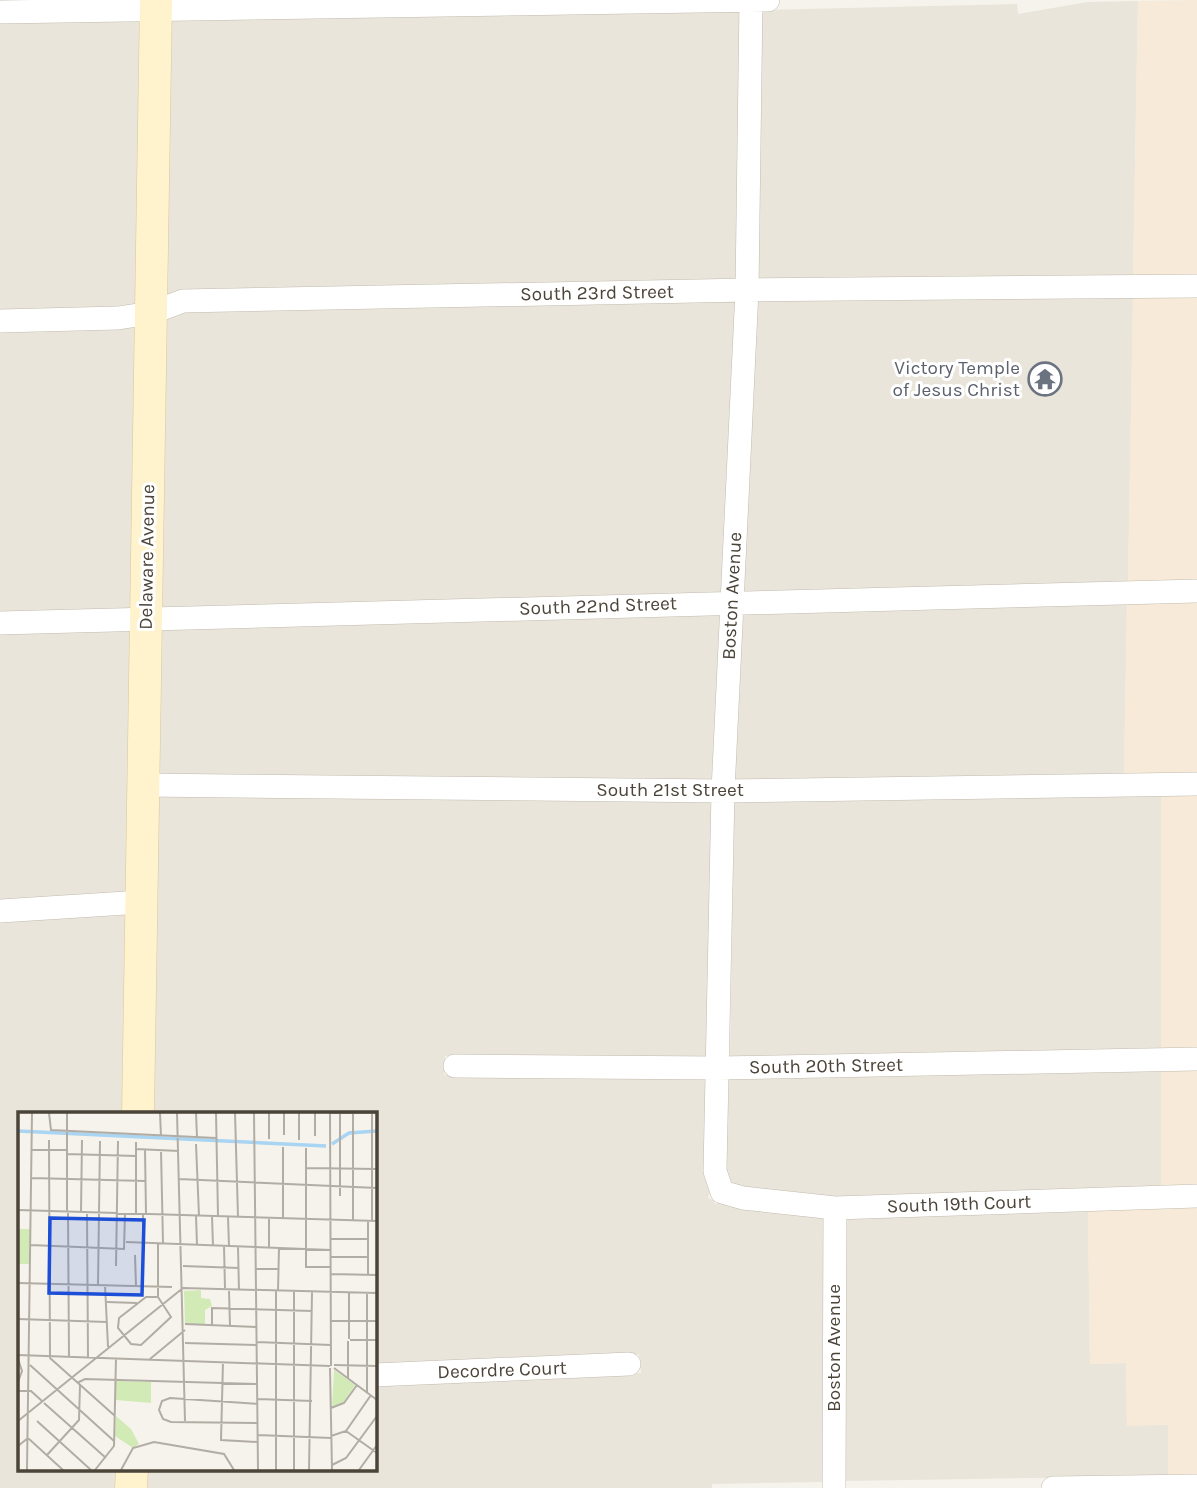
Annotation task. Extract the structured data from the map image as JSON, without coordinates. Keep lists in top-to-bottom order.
{
  "streets": {
    "street": [
      "South 23rd Street",
      "Delaware Avenue",
      "Boston Avenue",
      "South 22nd Street",
      "South 21st Street",
      "South 20th Street",
      "South 19th Court",
      "Decordre Court"
    ]
  },
  "crossings": [
    ["South 23rd Street", "Delaware Avenue"],
    ["South 23rd Street", "Boston Avenue"],
    ["Delaware Avenue", "South 22nd Street"],
    ["Delaware Avenue", "South 21st Street"],
    ["Boston Avenue", "South 22nd Street"],
    ["Boston Avenue", "South 21st Street"],
    ["Boston Avenue", "South 20th Street"],
    ["Boston Avenue", "South 19th Court"]
  ],
  "places": {
    "temple": ["Victory Temple of Jesus Christ"]
  }
}
